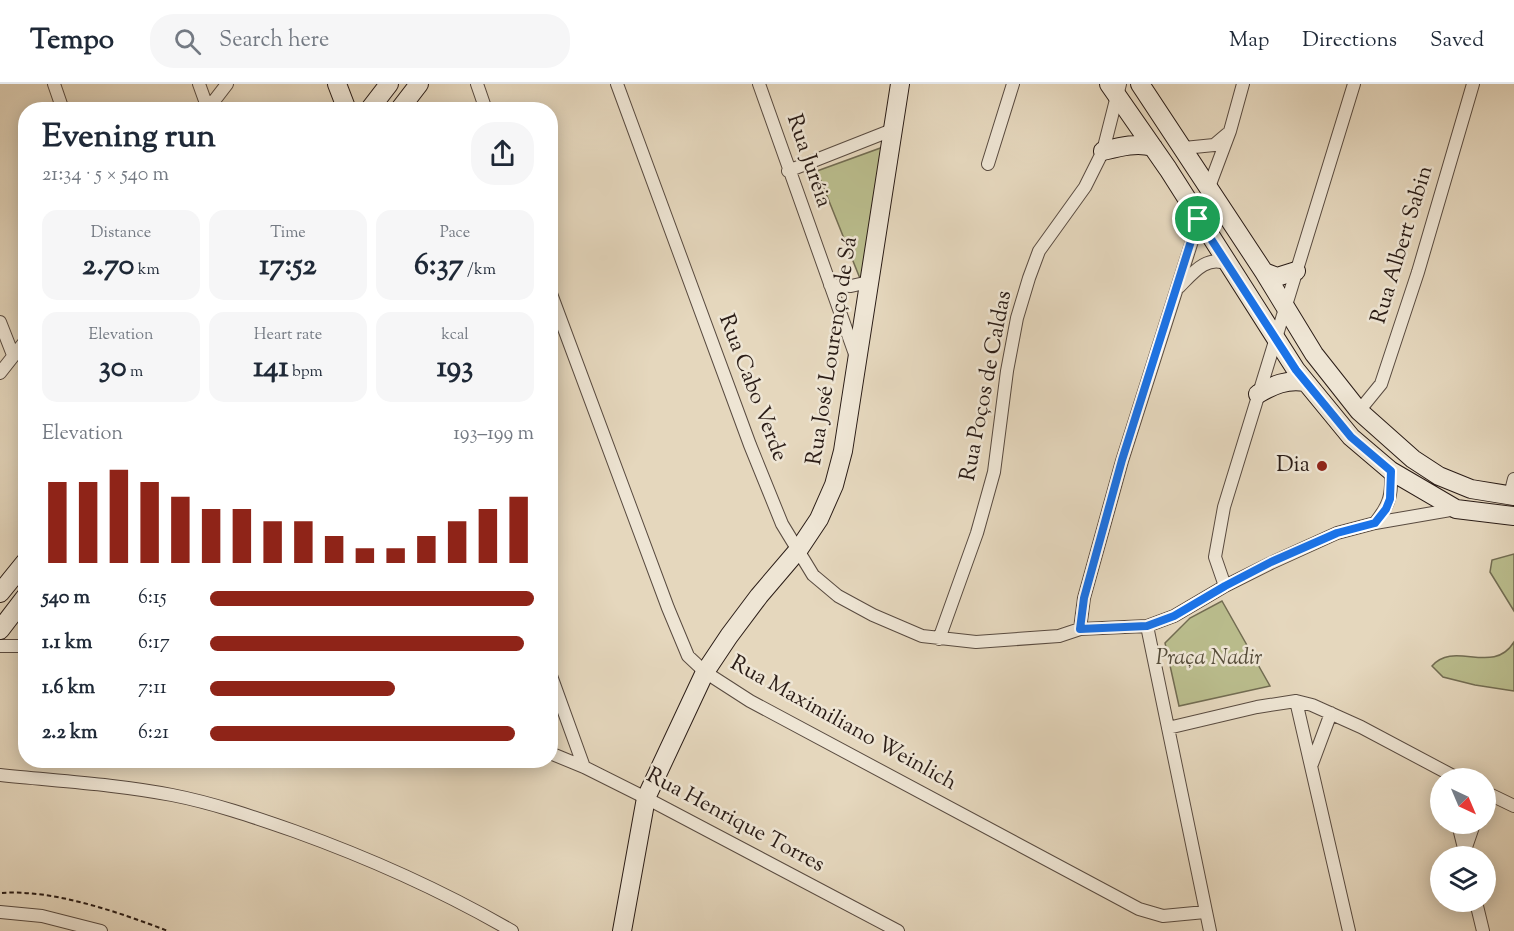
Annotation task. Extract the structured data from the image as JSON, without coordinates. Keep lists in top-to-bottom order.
{
  "streets": {
    "main road": ["Rua José Lourenço de Sá"],
    "street": [
      "Rua Juréia",
      "Rua Albert Sabin",
      "Rua Poços de Caldas",
      "Rua Cabo Verde",
      "Rua Maximiliano Weinlich",
      "Rua Henrique Torres"
    ]
  },
  "crossings": [
    ["Rua Juréia", "Rua José Lourenço de Sá"],
    ["Rua José Lourenço de Sá", "Rua Cabo Verde"],
    ["Rua José Lourenço de Sá", "Rua Maximiliano Weinlich"],
    ["Rua José Lourenço de Sá", "Rua Henrique Torres"],
    ["Rua Poços de Caldas", "Rua Cabo Verde"]
  ],
  "parks": ["Praça Nadir"],
  "places": ["Dia"],
  "north": "bottom right",
  "page": {
    "header": "Tempo",
    "search": "Search here",
    "nav": ["Map", "Directions", "Saved"],
    "heading": ["Evening run", "21:34 · 5 × 540 m"],
    "stats": [
      ["Distance", "2.70 km"],
      ["Time", "17:52"],
      ["Pace", "6:37 /km"],
      ["Elevation", "30 m"],
      ["Heart rate", "141 bpm"],
      ["kcal", "193"]
    ],
    "chart": ["Elevation", "193–199 m"],
    "list": [
      {
        "name": "540 m",
        "note": "6:15"
      },
      {
        "name": "1.1 km",
        "note": "6:17"
      },
      {
        "name": "1.6 km",
        "note": "7:11"
      },
      {
        "name": "2.2 km",
        "note": "6:21"
      }
    ]
  }
}
